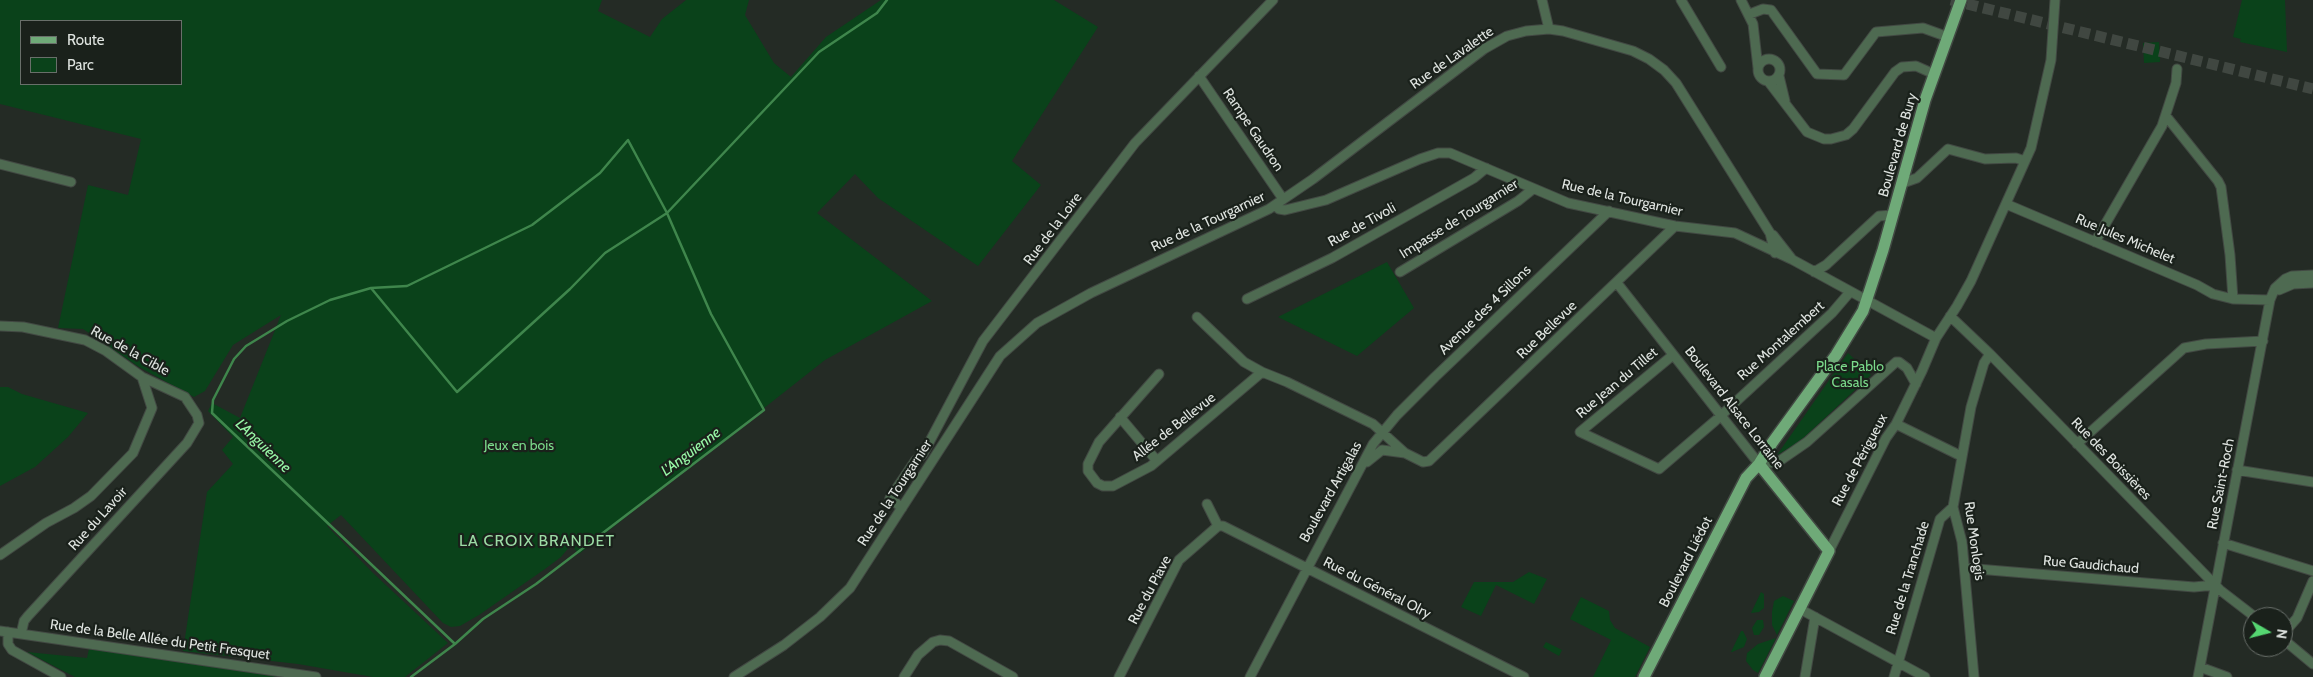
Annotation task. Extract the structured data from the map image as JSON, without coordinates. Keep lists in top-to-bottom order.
{
  "streets": {
    "main road": [
      "Boulevard de Bury",
      "Boulevard Alsace Lorraine",
      "Rue de Périgueux",
      "Boulevard Liédot"
    ],
    "street": [
      "Rue de Lavalette",
      "Rampe Gaudron",
      "Rue de la Tourgarnier",
      "Impasse de Tourgarnier",
      "Rue de Tivoli",
      "Rue de la Loire",
      "Rue Jules Michelet",
      "Avenue des 4 Sillons",
      "Rue Bellevue",
      "Rue Montalembert",
      "Rue de la Cible",
      "Rue Jean du Tillet",
      "Allée de Bellevue",
      "Rue des Boissières",
      "Rue Saint-Roch",
      "Boulevard Artigalas",
      "Rue du Lavoir",
      "Rue Monlogis",
      "Rue Gaudichaud",
      "Rue de la Tranchade",
      "Rue du Général Olry",
      "Rue du Piave",
      "Rue de la Belle Allée du Petit Fresquet"
    ]
  },
  "crossings": [
    ["Rue de Lavalette", "Rampe Gaudron"],
    ["Rue de Lavalette", "Rue de la Tourgarnier"],
    ["Rampe Gaudron", "Rue de la Tourgarnier"],
    ["Rampe Gaudron", "Rue de la Loire"],
    ["Boulevard de Bury", "Rue de la Tourgarnier"],
    ["Boulevard de Bury", "Boulevard Alsace Lorraine"],
    ["Boulevard de Bury", "Boulevard Liédot"],
    ["Rue de la Tourgarnier", "Impasse de Tourgarnier"],
    ["Rue de la Tourgarnier", "Rue de Tivoli"],
    ["Rue de la Tourgarnier", "Rue de la Loire"],
    ["Rue de la Tourgarnier", "Avenue des 4 Sillons"],
    ["Rue de la Tourgarnier", "Rue Bellevue"],
    ["Rue de la Tourgarnier", "Rue Montalembert"],
    ["Rue de la Tourgarnier", "Rue de Périgueux"],
    ["Rue Jules Michelet", "Rue de Périgueux"],
    ["Rue Jules Michelet", "Rue Saint-Roch"],
    ["Avenue des 4 Sillons", "Boulevard Artigalas"],
    ["Rue Bellevue", "Boulevard Alsace Lorraine"],
    ["Rue Montalembert", "Rue Jean du Tillet"],
    ["Rue Montalembert", "Boulevard Alsace Lorraine"],
    ["Rue de la Cible", "Rue du Lavoir"],
    ["Rue Jean du Tillet", "Boulevard Alsace Lorraine"],
    ["Boulevard Alsace Lorraine", "Rue de Périgueux"],
    ["Boulevard Alsace Lorraine", "Boulevard Liédot"],
    ["Rue des Boissières", "Rue de Périgueux"],
    ["Rue des Boissières", "Rue Saint-Roch"],
    ["Rue des Boissières", "Rue Monlogis"],
    ["Rue des Boissières", "Rue Gaudichaud"],
    ["Rue Saint-Roch", "Rue Gaudichaud"],
    ["Boulevard Artigalas", "Rue du Général Olry"],
    ["Rue du Lavoir", "Rue de la Belle Allée du Petit Fresquet"],
    ["Rue Monlogis", "Rue Gaudichaud"],
    ["Rue Monlogis", "Rue de la Tranchade"],
    ["Rue du Général Olry", "Rue du Piave"]
  ],
  "districts": ["LA CROIX BRANDET"],
  "water": ["L'Anguienne"],
  "parks": ["Place Pablo Casals", "Jeux en bois"],
  "legend": ["Route", "Parc"],
  "north": "right"
}
